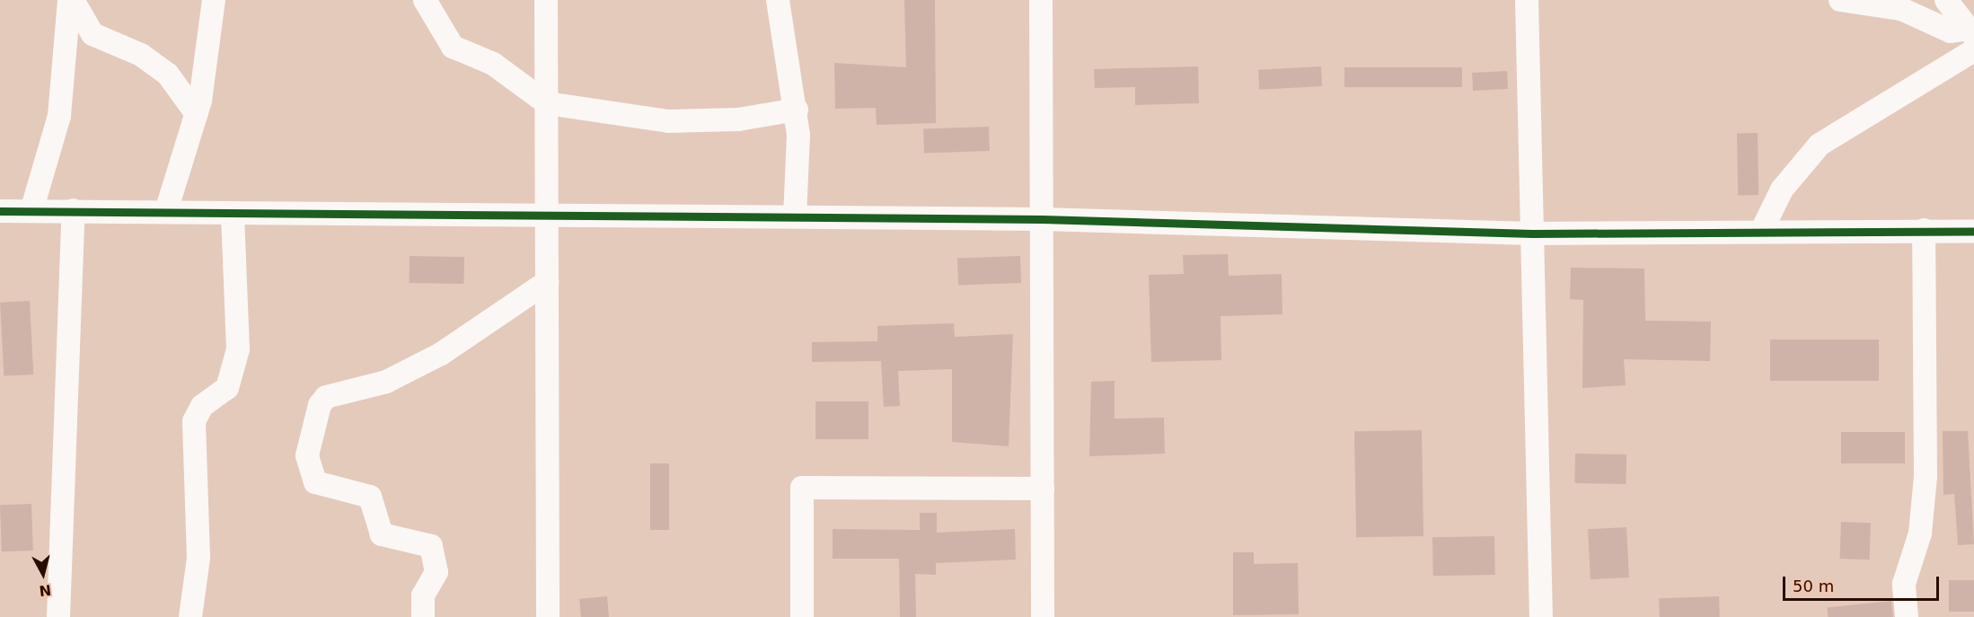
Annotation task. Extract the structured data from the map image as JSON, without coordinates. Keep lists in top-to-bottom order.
{
  "scale_bar": "50 m",
  "north": "bottom"
}
